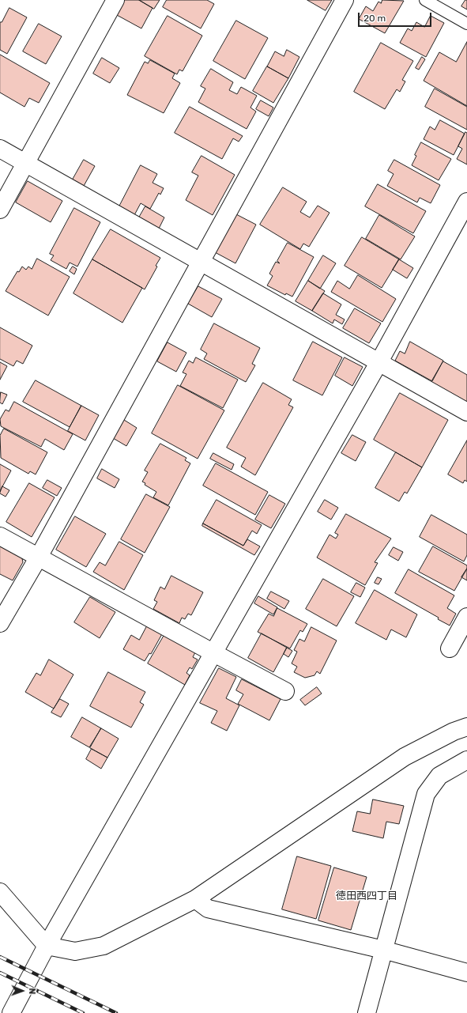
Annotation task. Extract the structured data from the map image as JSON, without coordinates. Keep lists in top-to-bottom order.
{
  "districts": ["徳田西四丁目"],
  "scale_bar": "20 m",
  "north": "right"
}
